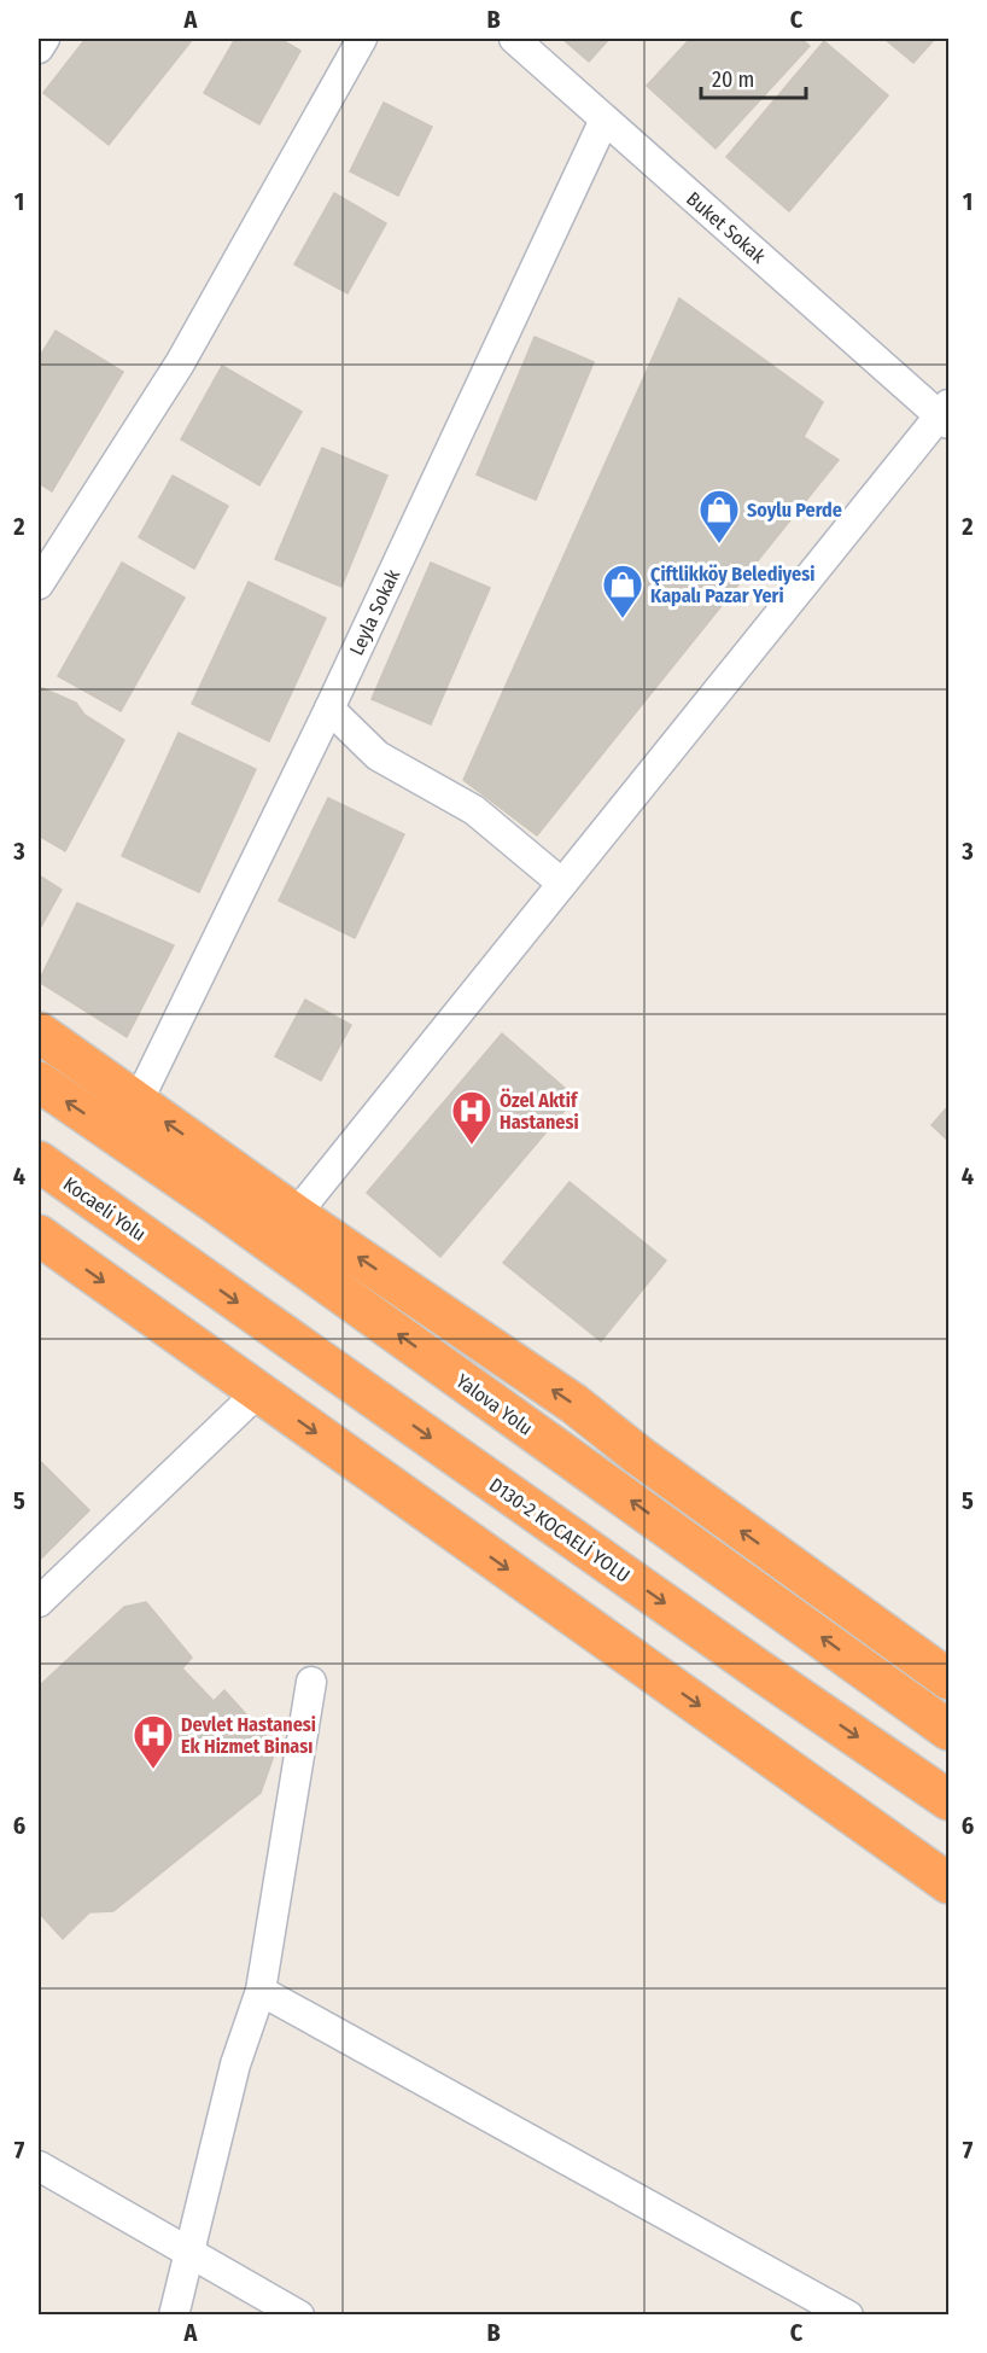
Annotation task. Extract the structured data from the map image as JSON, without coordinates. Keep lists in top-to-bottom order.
{
  "streets": {
    "highway": ["Kocaeli̇ Yolu", "Yalova Yolu", "D130-2 KOCAELİ YOLU"],
    "street": ["Buket Sokak", "Leyla Sokak"]
  },
  "crossings": [
    ["Buket Sokak", "Leyla Sokak"],
    ["Kocaeli̇ Yolu", "D130-2 KOCAELİ YOLU"]
  ],
  "places": {
    "shop": ["Soylu Perde", "Çiftlikköy Belediyesi Kapalı Pazar Yeri"],
    "hospital": ["Özel Aktif Hastanesi", "Devlet Hastanesi Ek Hizmet Binası"]
  },
  "scale_bar": "20 m",
  "grid": {
    "columns": ["A", "B", "C"],
    "rows": [
      "1",
      "2",
      "3",
      "4",
      "5",
      "6",
      "7"
    ]
  }
}
